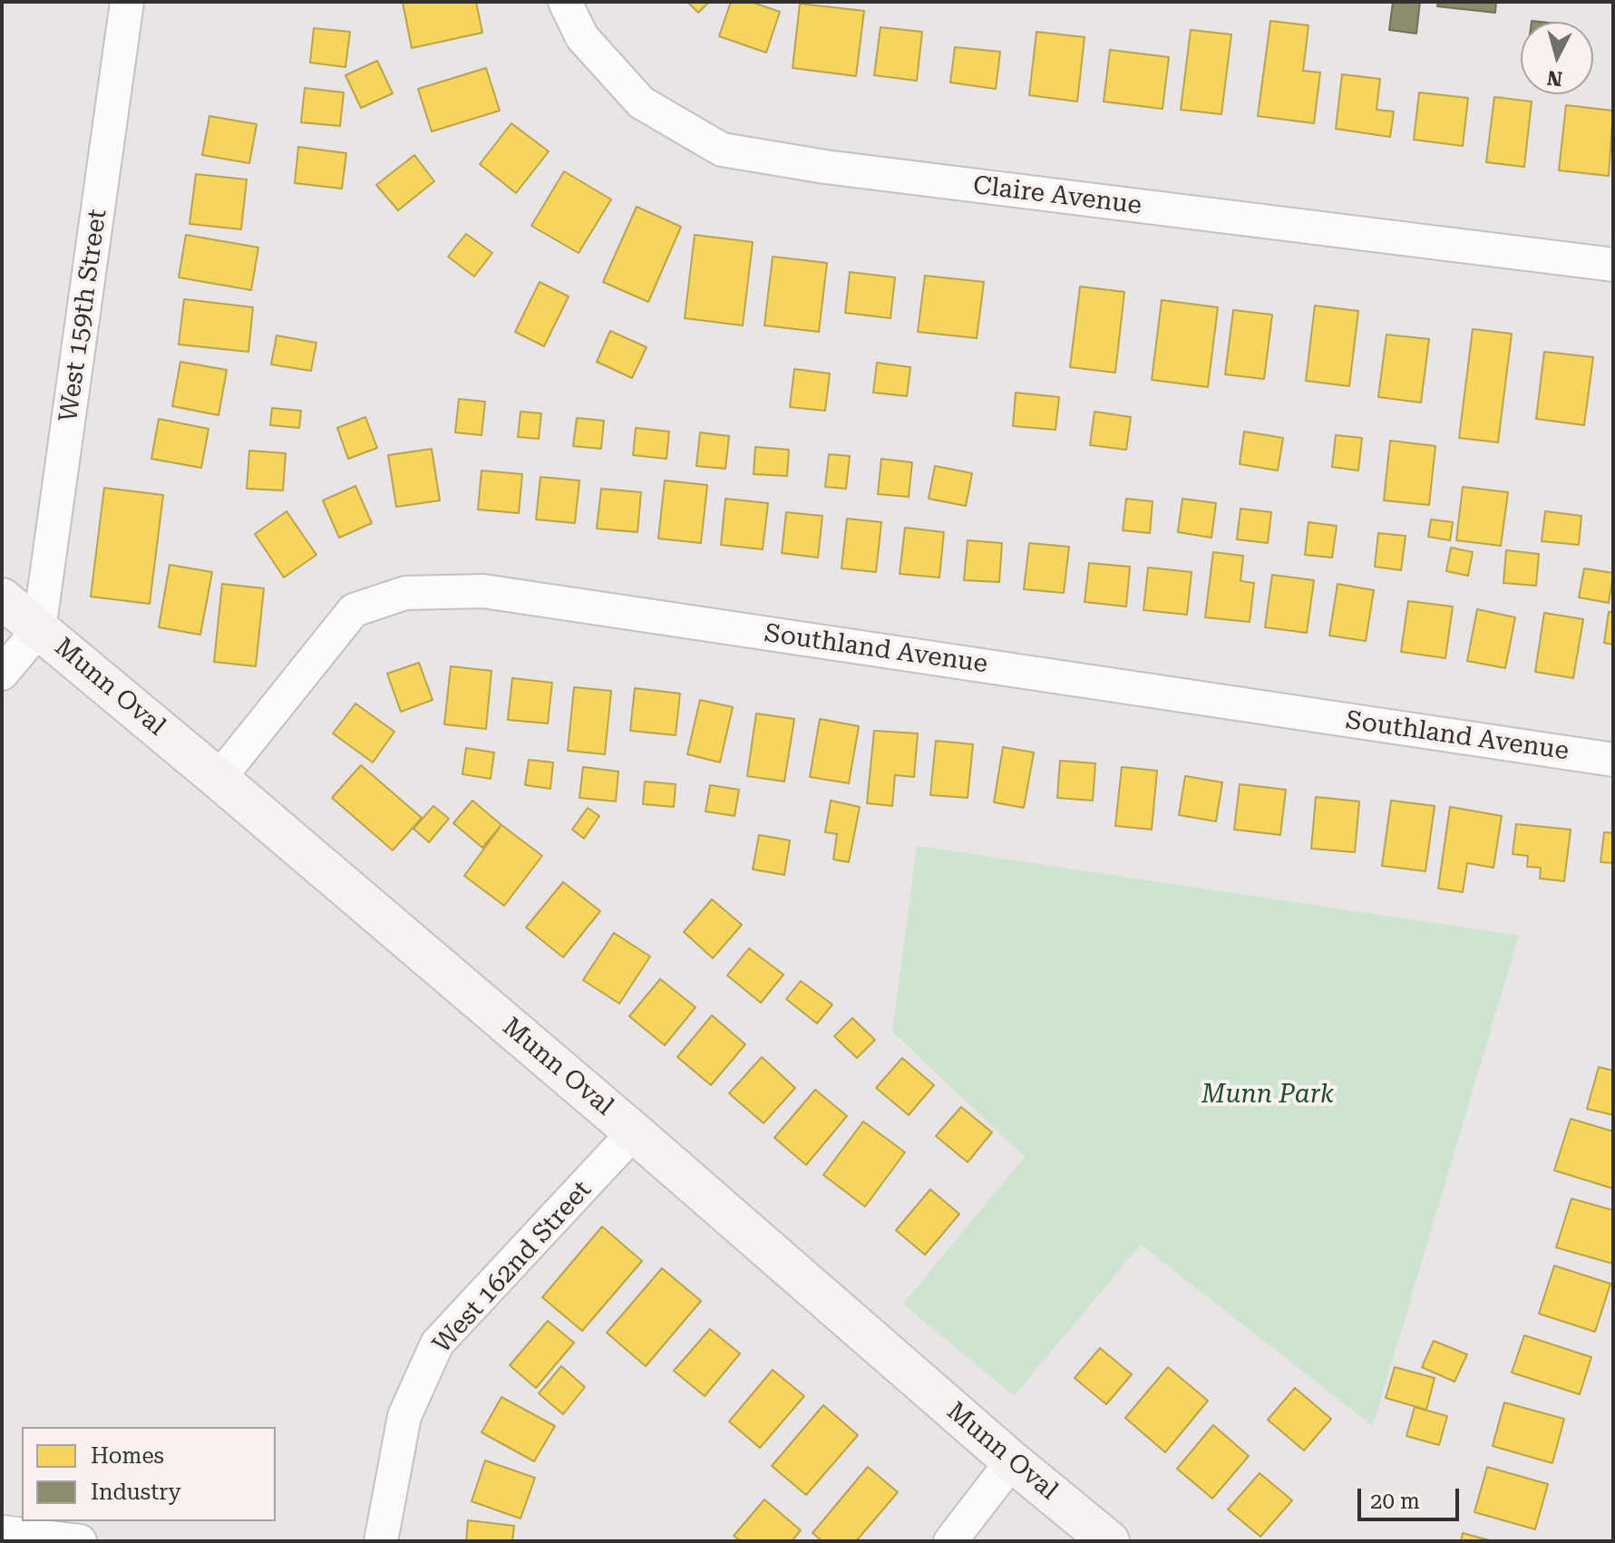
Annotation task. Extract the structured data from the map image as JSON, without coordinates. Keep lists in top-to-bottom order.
{
  "streets": {
    "street": [
      "Claire Avenue",
      "West 159th Street",
      "Southland Avenue",
      "Munn Oval",
      "West 162nd Street"
    ]
  },
  "crossings": [
    ["West 159th Street", "Munn Oval"],
    ["Southland Avenue", "Munn Oval"],
    ["Munn Oval", "West 162nd Street"]
  ],
  "parks": ["Munn Park"],
  "legend": ["Homes", "Industry"],
  "scale_bar": "20 m",
  "north": "bottom"
}
